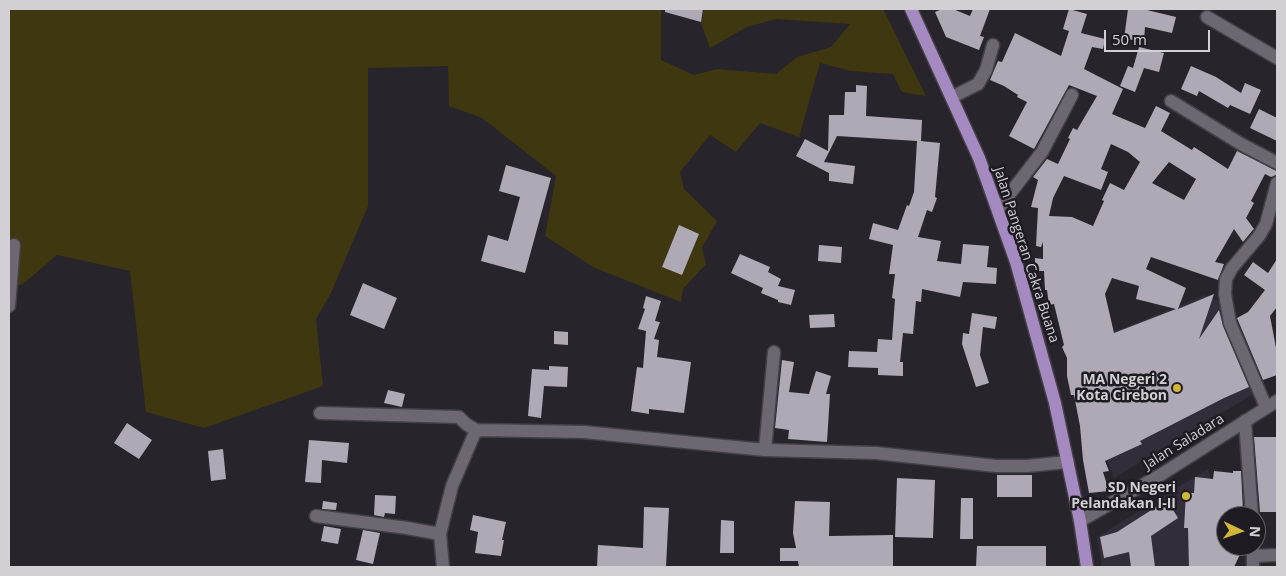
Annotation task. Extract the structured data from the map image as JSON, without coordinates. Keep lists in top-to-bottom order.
{
  "streets": {
    "main road": ["Jalan Pangeran Cakra Buana"],
    "street": ["Jalan Saladara"]
  },
  "crossings": [
    ["Jalan Pangeran Cakra Buana", "Jalan Saladara"]
  ],
  "places": ["MA Negeri 2 Kota Cirebon", "SD Negeri Pelandakan I-II"],
  "scale_bar": "50 m",
  "north": "right"
}
